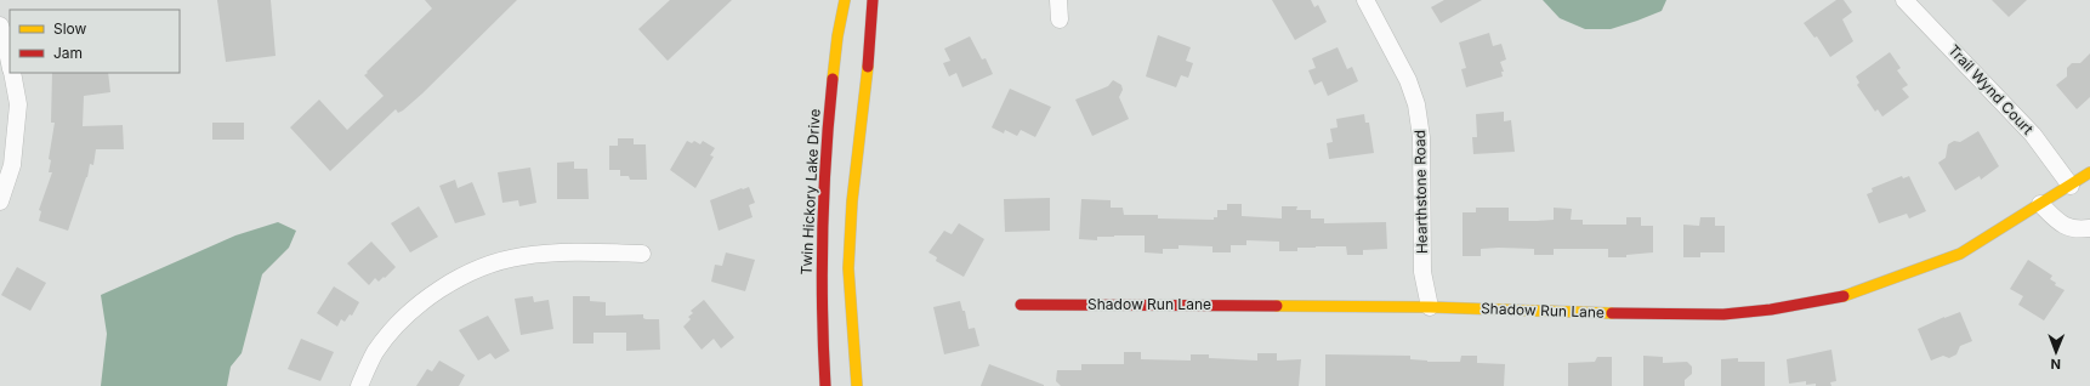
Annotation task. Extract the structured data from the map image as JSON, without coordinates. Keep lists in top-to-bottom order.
{
  "streets": {
    "street": [
      "Trail Wynd Court",
      "Twin Hickory Lake Drive",
      "Hearthstone Road",
      "Shadow Run Lane"
    ]
  },
  "crossings": [
    ["Trail Wynd Court", "Shadow Run Lane"],
    ["Hearthstone Road", "Shadow Run Lane"]
  ],
  "legend": ["Slow", "Jam"],
  "north": "bottom"
}
